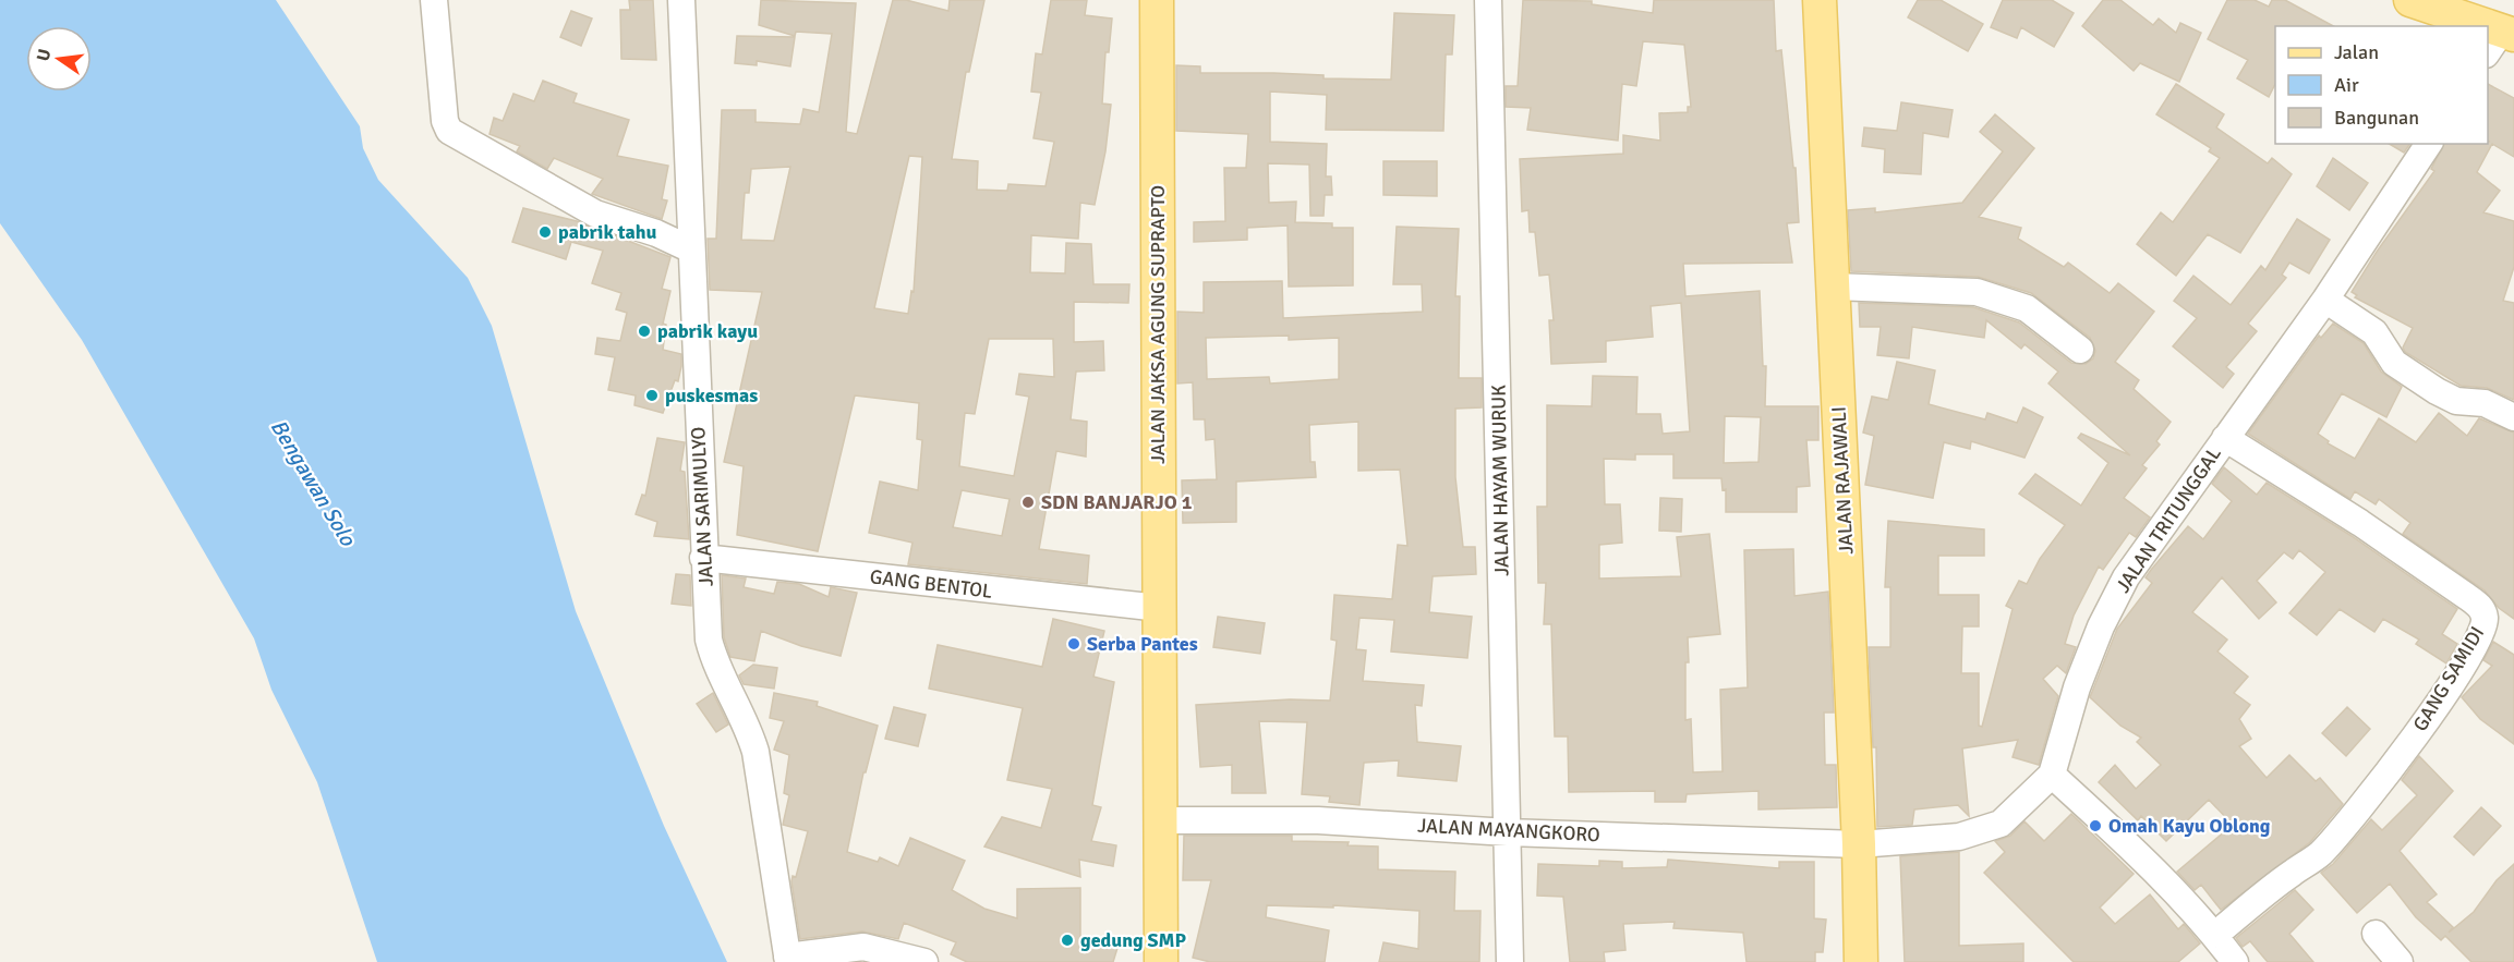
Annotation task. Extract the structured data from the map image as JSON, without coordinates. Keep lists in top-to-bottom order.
{
  "streets": {
    "main road": ["JALAN JAKSA AGUNG SUPRAPTO", "JALAN RAJAWALI"],
    "street": [
      "JALAN HAYAM WURUK",
      "JALAN SARIMULYO",
      "JALAN TRITUNGGAL",
      "GANG BENTOL",
      "GANG SAMIDI",
      "JALAN MAYANGKORO"
    ]
  },
  "crossings": [
    ["JALAN JAKSA AGUNG SUPRAPTO", "GANG BENTOL"],
    ["JALAN JAKSA AGUNG SUPRAPTO", "JALAN MAYANGKORO"],
    ["JALAN HAYAM WURUK", "JALAN MAYANGKORO"],
    ["JALAN RAJAWALI", "JALAN TRITUNGGAL"],
    ["JALAN RAJAWALI", "JALAN MAYANGKORO"],
    ["JALAN SARIMULYO", "GANG BENTOL"],
    ["JALAN TRITUNGGAL", "GANG SAMIDI"],
    ["JALAN TRITUNGGAL", "JALAN MAYANGKORO"]
  ],
  "water": ["Bengawan Solo"],
  "places": [
    "pabrik tahu",
    "pabrik kayu",
    "puskesmas",
    "SDN BANJARJO 1",
    "Serba Pantes",
    "Omah Kayu Oblong",
    "gedung SMP"
  ],
  "legend": ["Jalan", "Air", "Bangunan"],
  "north": "left"
}
